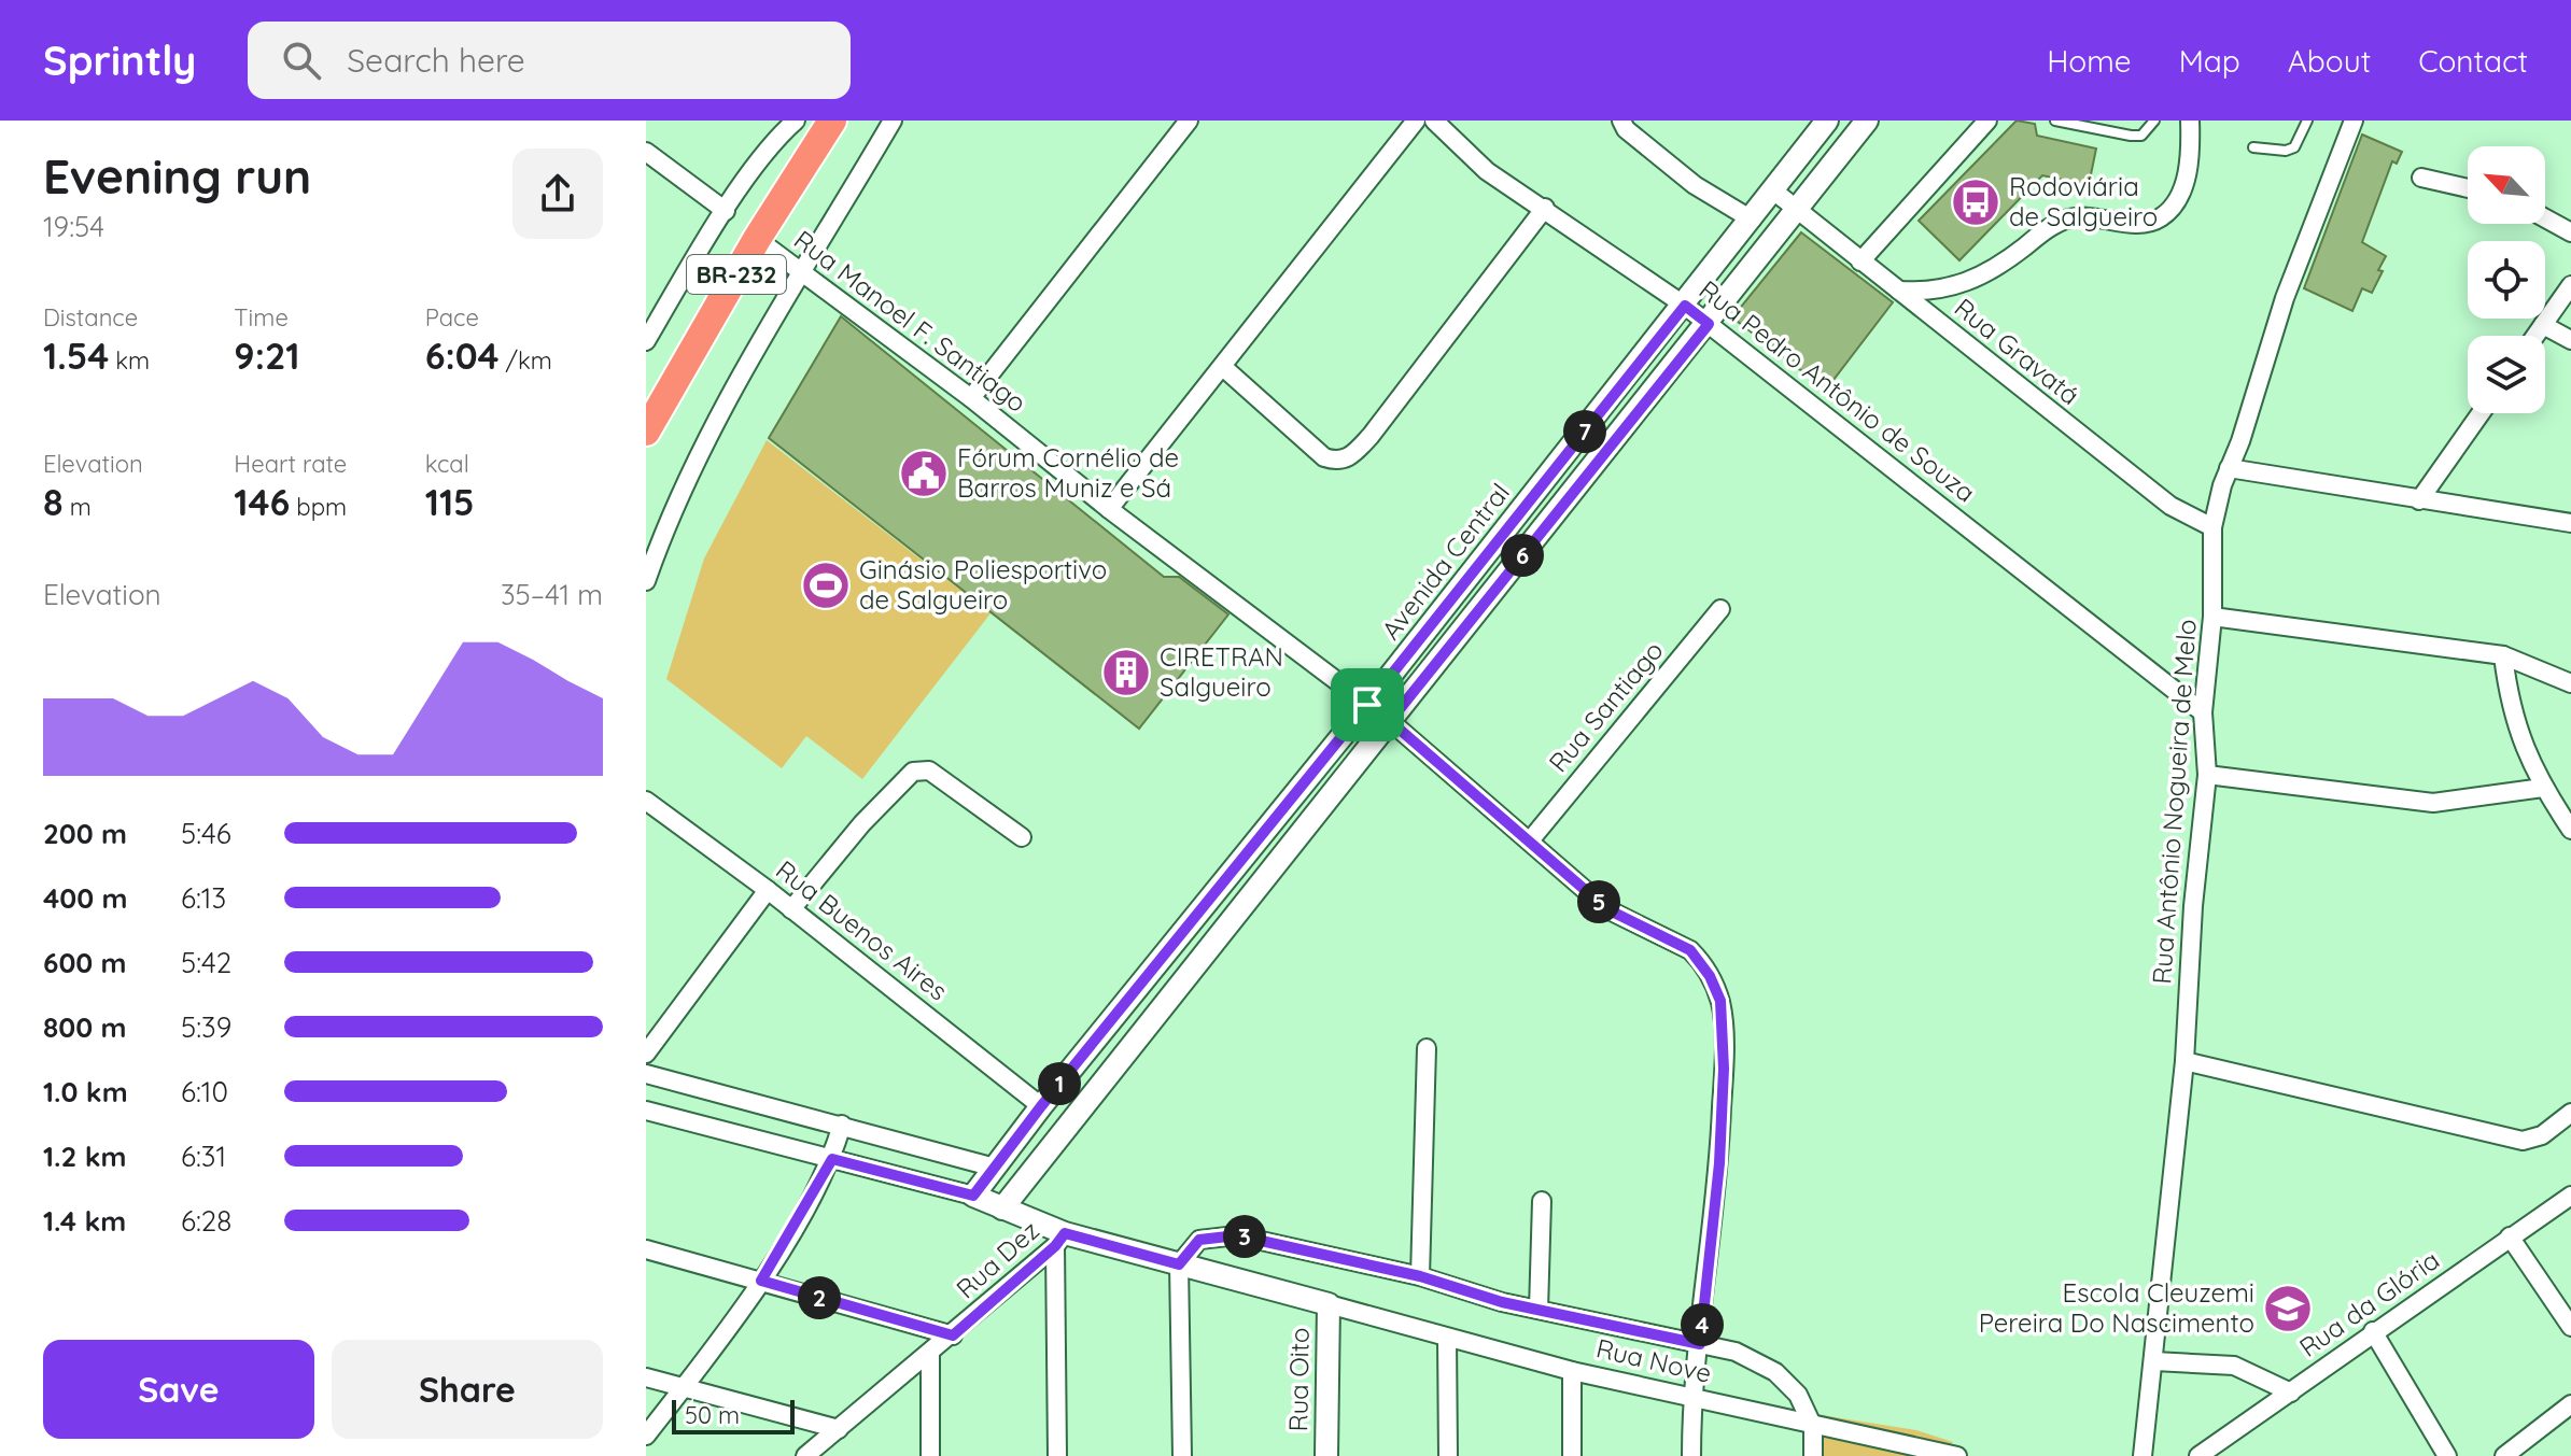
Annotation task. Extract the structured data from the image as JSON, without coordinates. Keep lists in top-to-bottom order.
{
  "streets": {
    "highway": ["BR-232"],
    "street": [
      "Rua Manoel F. Santiago",
      "Rua Gravatá",
      "Rua Pedro Antônio de Souza",
      "Avenida Central",
      "Rua Santiago",
      "Rua Antônio Nogueira de Melo",
      "Rua Buenos Aires",
      "Rua Dez",
      "Rua da Glória",
      "Rua Nove",
      "Rua Oito"
    ]
  },
  "crossings": [
    ["BR-232", "Rua Manoel F. Santiago"],
    ["Rua Manoel F. Santiago", "Avenida Central"],
    ["Rua Manoel F. Santiago", "Rua Santiago"],
    ["Rua Manoel F. Santiago", "Rua Nove"],
    ["Rua Gravatá", "Avenida Central"],
    ["Rua Gravatá", "Rua Antônio Nogueira de Melo"],
    ["Rua Pedro Antônio de Souza", "Avenida Central"],
    ["Rua Pedro Antônio de Souza", "Rua Antônio Nogueira de Melo"],
    ["Avenida Central", "Rua Buenos Aires"],
    ["Avenida Central", "Rua Nove"],
    ["Rua Dez", "Rua Nove"],
    ["Rua Nove", "Rua Oito"]
  ],
  "places": {
    "bus stop": ["Rodoviária de Salgueiro"],
    "public building": ["Fórum Cornélio de Barros Muniz e Sá"],
    "sports": ["Ginásio Poliesportivo de Salgueiro"],
    "building": ["CIRETRAN Salgueiro"],
    "school or university": ["Escola Cleuzemi Pereira Do Nascimento"]
  },
  "scale_bar": "50 m",
  "north": "top left",
  "page": {
    "header": "Sprintly",
    "search": "Search here",
    "nav": [
      "Home",
      "Map",
      "About",
      "Contact"
    ],
    "heading": ["Evening run", "19:54"],
    "stats": [
      ["Distance", "1.54 km"],
      ["Time", "9:21"],
      ["Pace", "6:04 /km"],
      ["Elevation", "8 m"],
      ["Heart rate", "146 bpm"],
      ["kcal", "115"]
    ],
    "pins": [
      "7",
      "6",
      "5",
      "1",
      "3",
      "2",
      "4"
    ],
    "chart": ["Elevation", "35–41 m"],
    "list": [
      {
        "name": "200 m",
        "note": "5:46"
      },
      {
        "name": "400 m",
        "note": "6:13"
      },
      {
        "name": "600 m",
        "note": "5:42"
      },
      {
        "name": "800 m",
        "note": "5:39"
      },
      {
        "name": "1.0 km",
        "note": "6:10"
      },
      {
        "name": "1.2 km",
        "note": "6:31"
      },
      {
        "name": "1.4 km",
        "note": "6:28"
      }
    ],
    "buttons": ["Save", "Share"],
    "scale": "50 m"
  }
}
